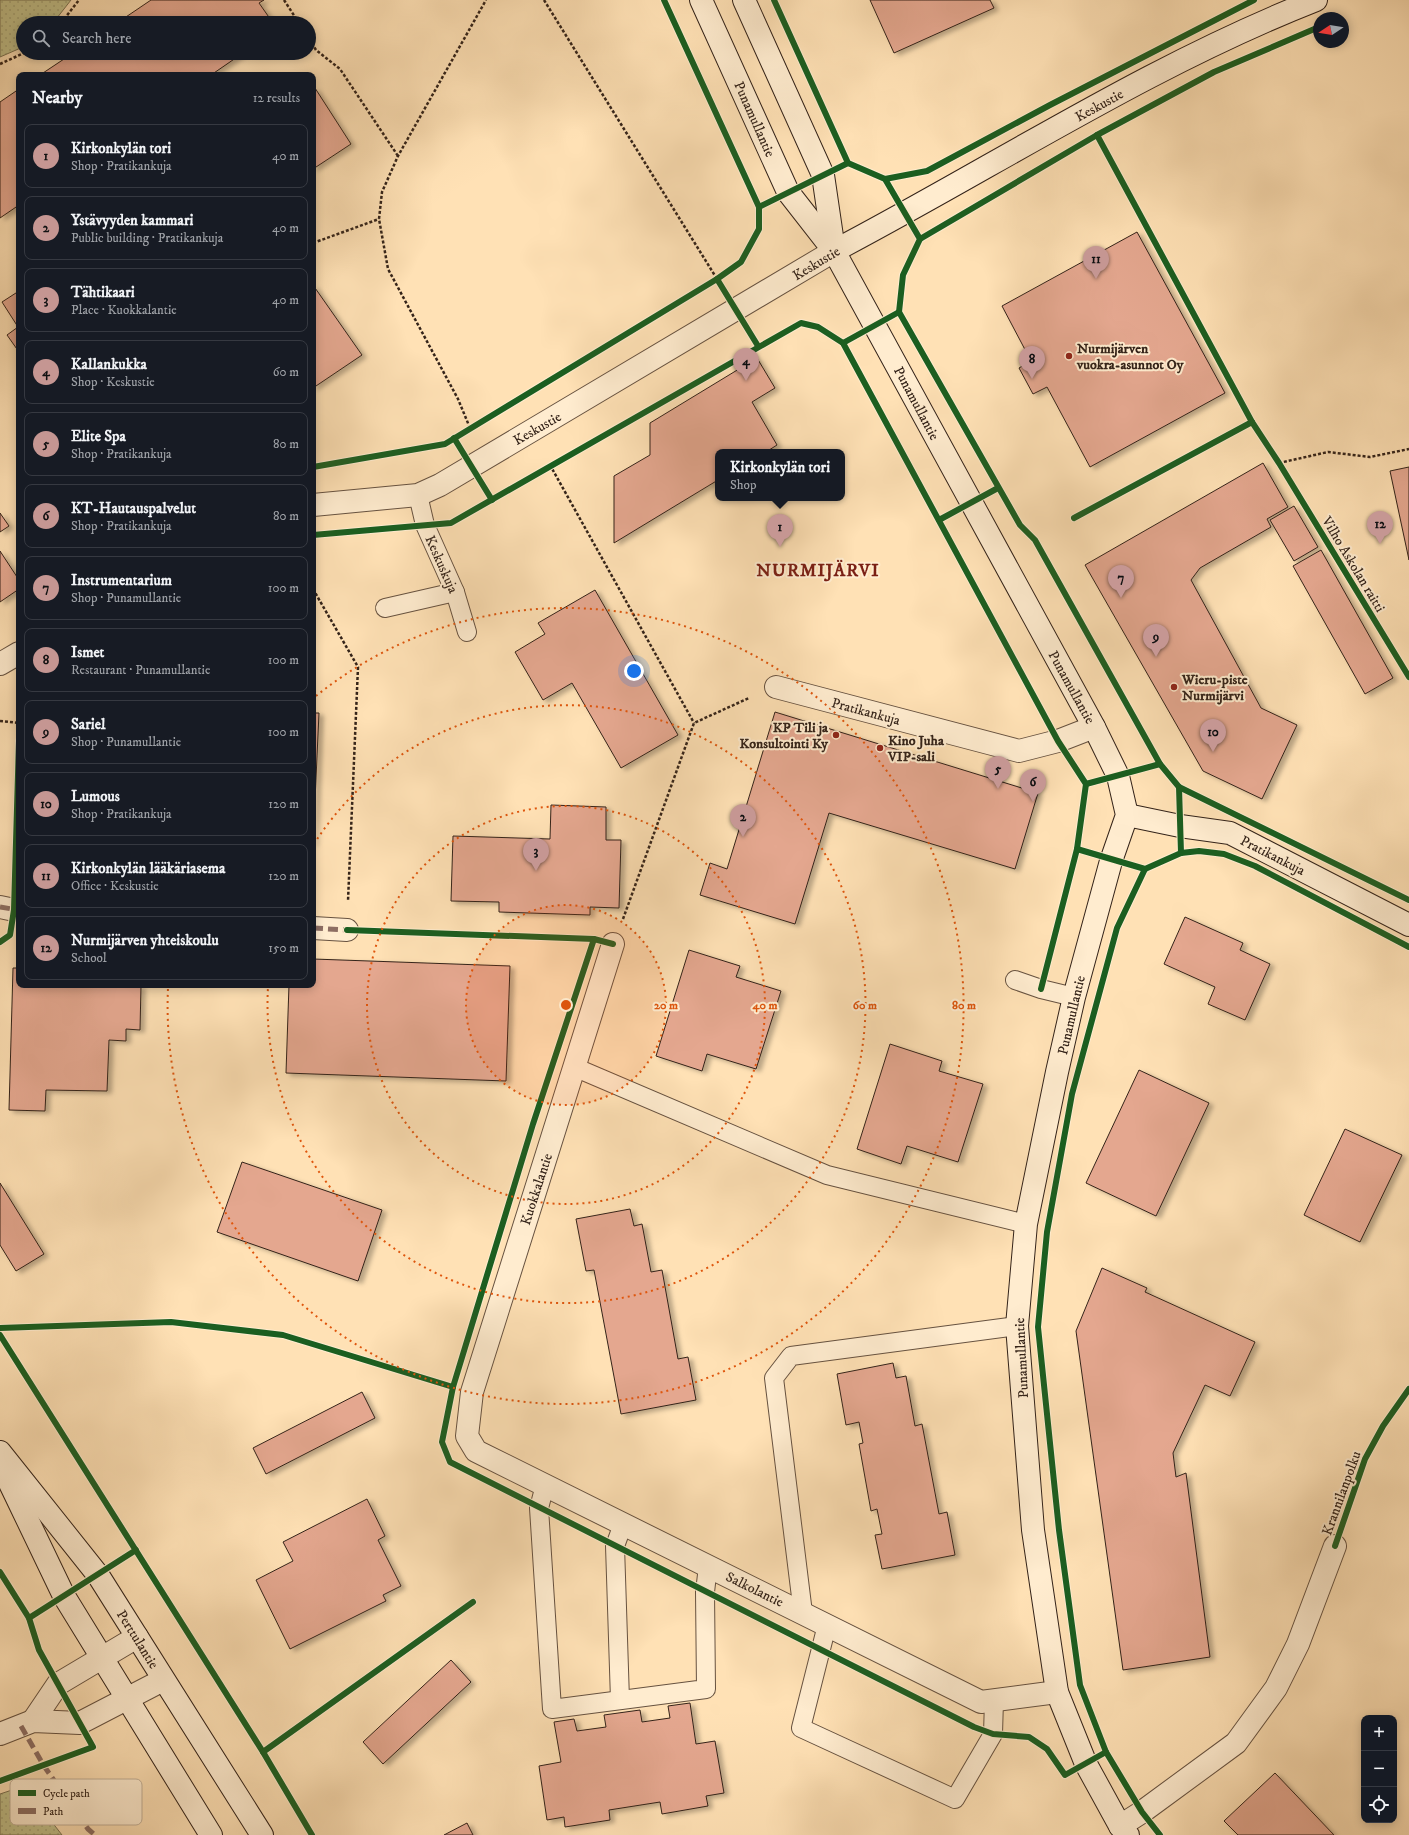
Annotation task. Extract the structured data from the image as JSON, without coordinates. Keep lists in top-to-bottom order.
{
  "streets": {
    "street": [
      "Keskustie",
      "Punamullantie",
      "Pratikankuja",
      "Kuokkalantie",
      "Krannilanpolku",
      "Salkolantie",
      "Perttulantie"
    ],
    "lane": ["Keskuskuja"],
    "cycle path": ["Vilho Askolan raitti"]
  },
  "crossings": [
    ["Keskustie", "Punamullantie"],
    ["Keskustie", "Keskuskuja"],
    ["Punamullantie", "Pratikankuja"],
    ["Punamullantie", "Krannilanpolku"],
    ["Punamullantie", "Salkolantie"],
    ["Kuokkalantie", "Salkolantie"]
  ],
  "districts": ["NURMIJÄRVI"],
  "places": [
    "Nurmijärven vuokra-asunnot Oy",
    "Wieru-piste Nurmijärvi",
    "KP Tili ja Konsultointi Ky",
    "Kino Juha VIP-sali"
  ],
  "legend": ["Cycle path", "Path"],
  "north": "left",
  "page": {
    "search": "Search here",
    "heading": ["Nearby", "12 results"],
    "list": [
      {
        "mark": "1",
        "name": "Kirkonkylän tori",
        "note": "Shop · Pratikankuja",
        "value": "40 m"
      },
      {
        "mark": "2",
        "name": "Ystävyyden kammari",
        "note": "Public building · Pratikankuja",
        "value": "40 m"
      },
      {
        "mark": "3",
        "name": "Tähtikaari",
        "note": "Place · Kuokkalantie",
        "value": "40 m"
      },
      {
        "mark": "4",
        "name": "Kallankukka",
        "note": "Shop · Keskustie",
        "value": "60 m"
      },
      {
        "mark": "5",
        "name": "Elite Spa",
        "note": "Shop · Pratikankuja",
        "value": "80 m"
      },
      {
        "mark": "6",
        "name": "KT-Hautauspalvelut",
        "note": "Shop · Pratikankuja",
        "value": "80 m"
      },
      {
        "mark": "7",
        "name": "Instrumentarium",
        "note": "Shop · Punamullantie",
        "value": "100 m"
      },
      {
        "mark": "8",
        "name": "Ismet",
        "note": "Restaurant · Punamullantie",
        "value": "100 m"
      },
      {
        "mark": "9",
        "name": "Sariel",
        "note": "Shop · Punamullantie",
        "value": "100 m"
      },
      {
        "mark": "10",
        "name": "Lumous",
        "note": "Shop · Pratikankuja",
        "value": "120 m"
      },
      {
        "mark": "11",
        "name": "Kirkonkylän lääkäriasema",
        "note": "Office · Keskustie",
        "value": "120 m"
      },
      {
        "mark": "12",
        "name": "Nurmijärven yhteiskoulu",
        "note": "School",
        "value": "150 m"
      }
    ],
    "pins": [
      "11",
      "8",
      "4",
      "12",
      "1",
      "7",
      "9",
      "10",
      "5",
      "6",
      "2",
      "3"
    ],
    "popup": ["Kirkonkylän tori", "Shop"],
    "map_buttons": ["+", "−"]
  },
  "rings": [
    "20 m",
    "40 m",
    "60 m",
    "80 m"
  ]
}
